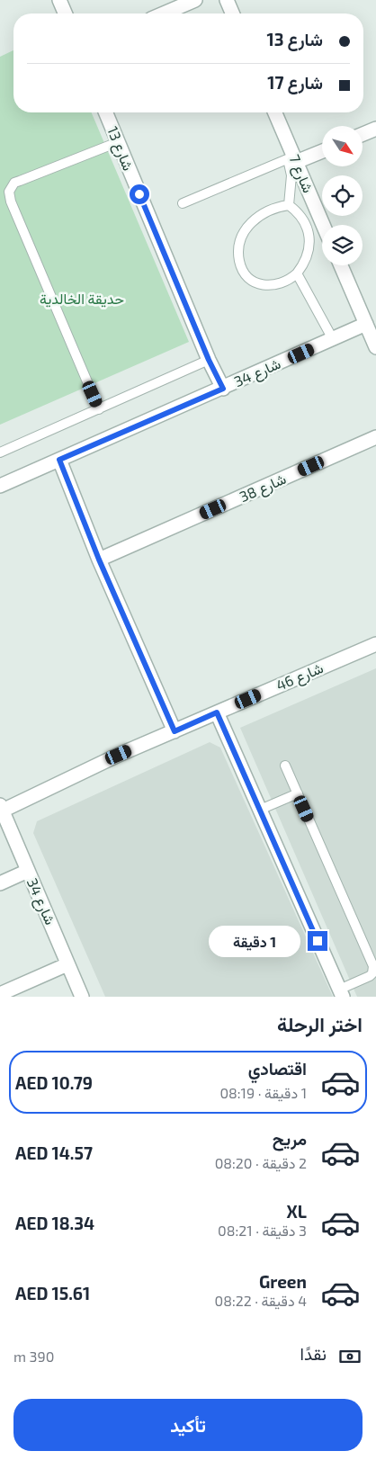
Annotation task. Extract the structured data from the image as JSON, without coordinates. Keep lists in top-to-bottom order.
{
  "streets": {
    "street": [
      "شارع 13",
      "شارع 7",
      "شارع 34",
      "شارع 38",
      "شارع 46"
    ]
  },
  "crossings": [
    ["شارع 13", "شارع 34"],
    ["شارع 34", "شارع 46"]
  ],
  "parks": ["حديقة الخالدية"],
  "north": "bottom right",
  "page": {
    "banner": ["شارع 13", "شارع 17"],
    "bubble": "1 دقيقة",
    "heading": "اختر الرحلة",
    "list": [
      {
        "name": "اقتصادي",
        "note": "1 دقيقة · 08:19",
        "value": "AED 10.79"
      },
      {
        "name": "مريح",
        "note": "2 دقيقة · 08:20",
        "value": "AED 14.57"
      },
      {
        "name": "XL",
        "note": "3 دقيقة · 08:21",
        "value": "AED 18.34"
      },
      {
        "name": "Green",
        "note": "4 دقيقة · 08:22",
        "value": "AED 15.61"
      }
    ],
    "pay": ["نقدًا", "390 m"],
    "buttons": "تأكيد"
  }
}
